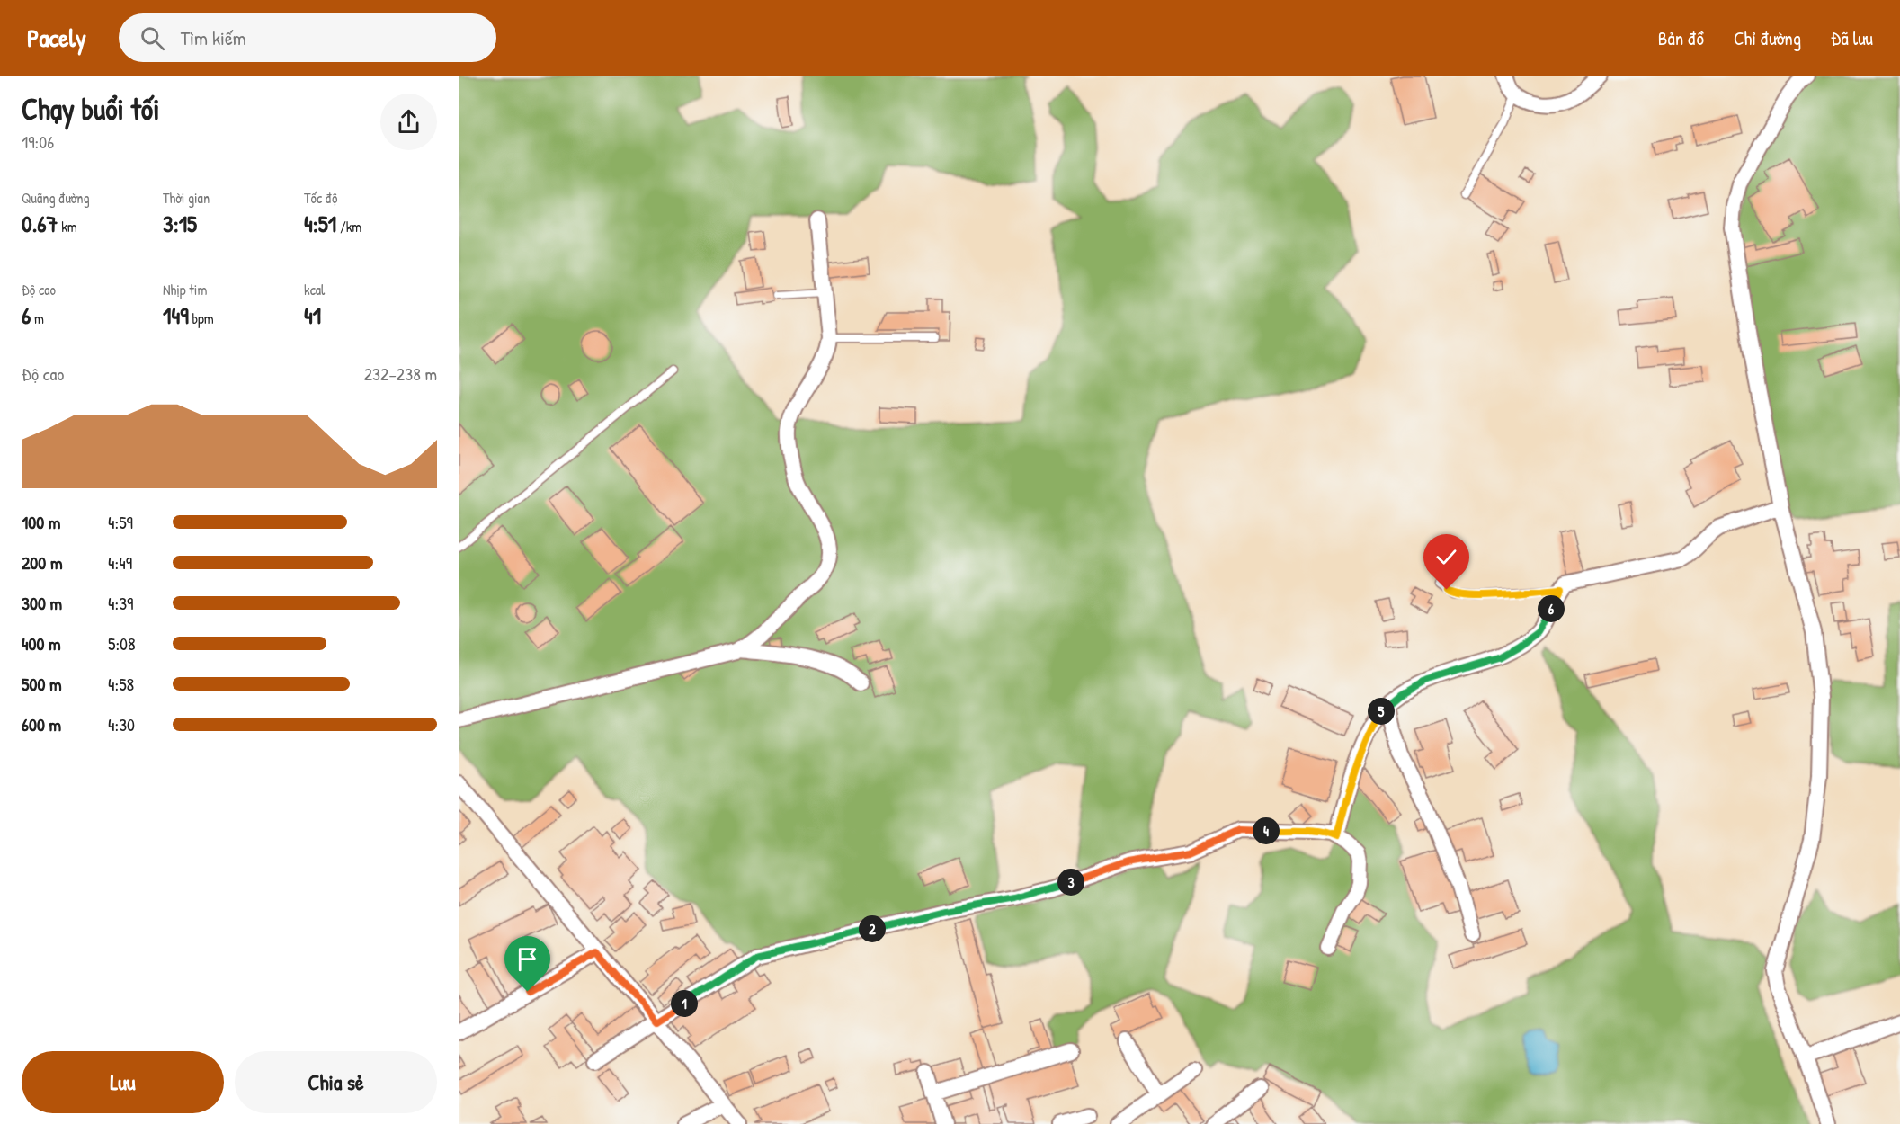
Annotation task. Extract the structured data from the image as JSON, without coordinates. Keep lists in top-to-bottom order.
{
  "page": {
    "header": "Pacely",
    "search": "Tìm kiếm",
    "nav": ["Bản đồ", "Chỉ đường", "Đã lưu"],
    "heading": ["Chạy buổi tối", "19:06"],
    "stats": [
      ["Quãng đường", "0.67 km"],
      ["Thời gian", "3:15"],
      ["Tốc độ", "4:51 /km"],
      ["Độ cao", "6 m"],
      ["Nhịp tim", "149 bpm"],
      ["kcal", "41"]
    ],
    "chart": ["Độ cao", "232–238 m"],
    "list": [
      {
        "name": "100 m",
        "note": "4:59"
      },
      {
        "name": "200 m",
        "note": "4:49"
      },
      {
        "name": "300 m",
        "note": "4:39"
      },
      {
        "name": "400 m",
        "note": "5:08"
      },
      {
        "name": "500 m",
        "note": "4:58"
      },
      {
        "name": "600 m",
        "note": "4:30"
      }
    ],
    "pins": [
      "6",
      "5",
      "4",
      "3",
      "2",
      "1"
    ],
    "buttons": ["Lưu", "Chia sẻ"]
  }
}
